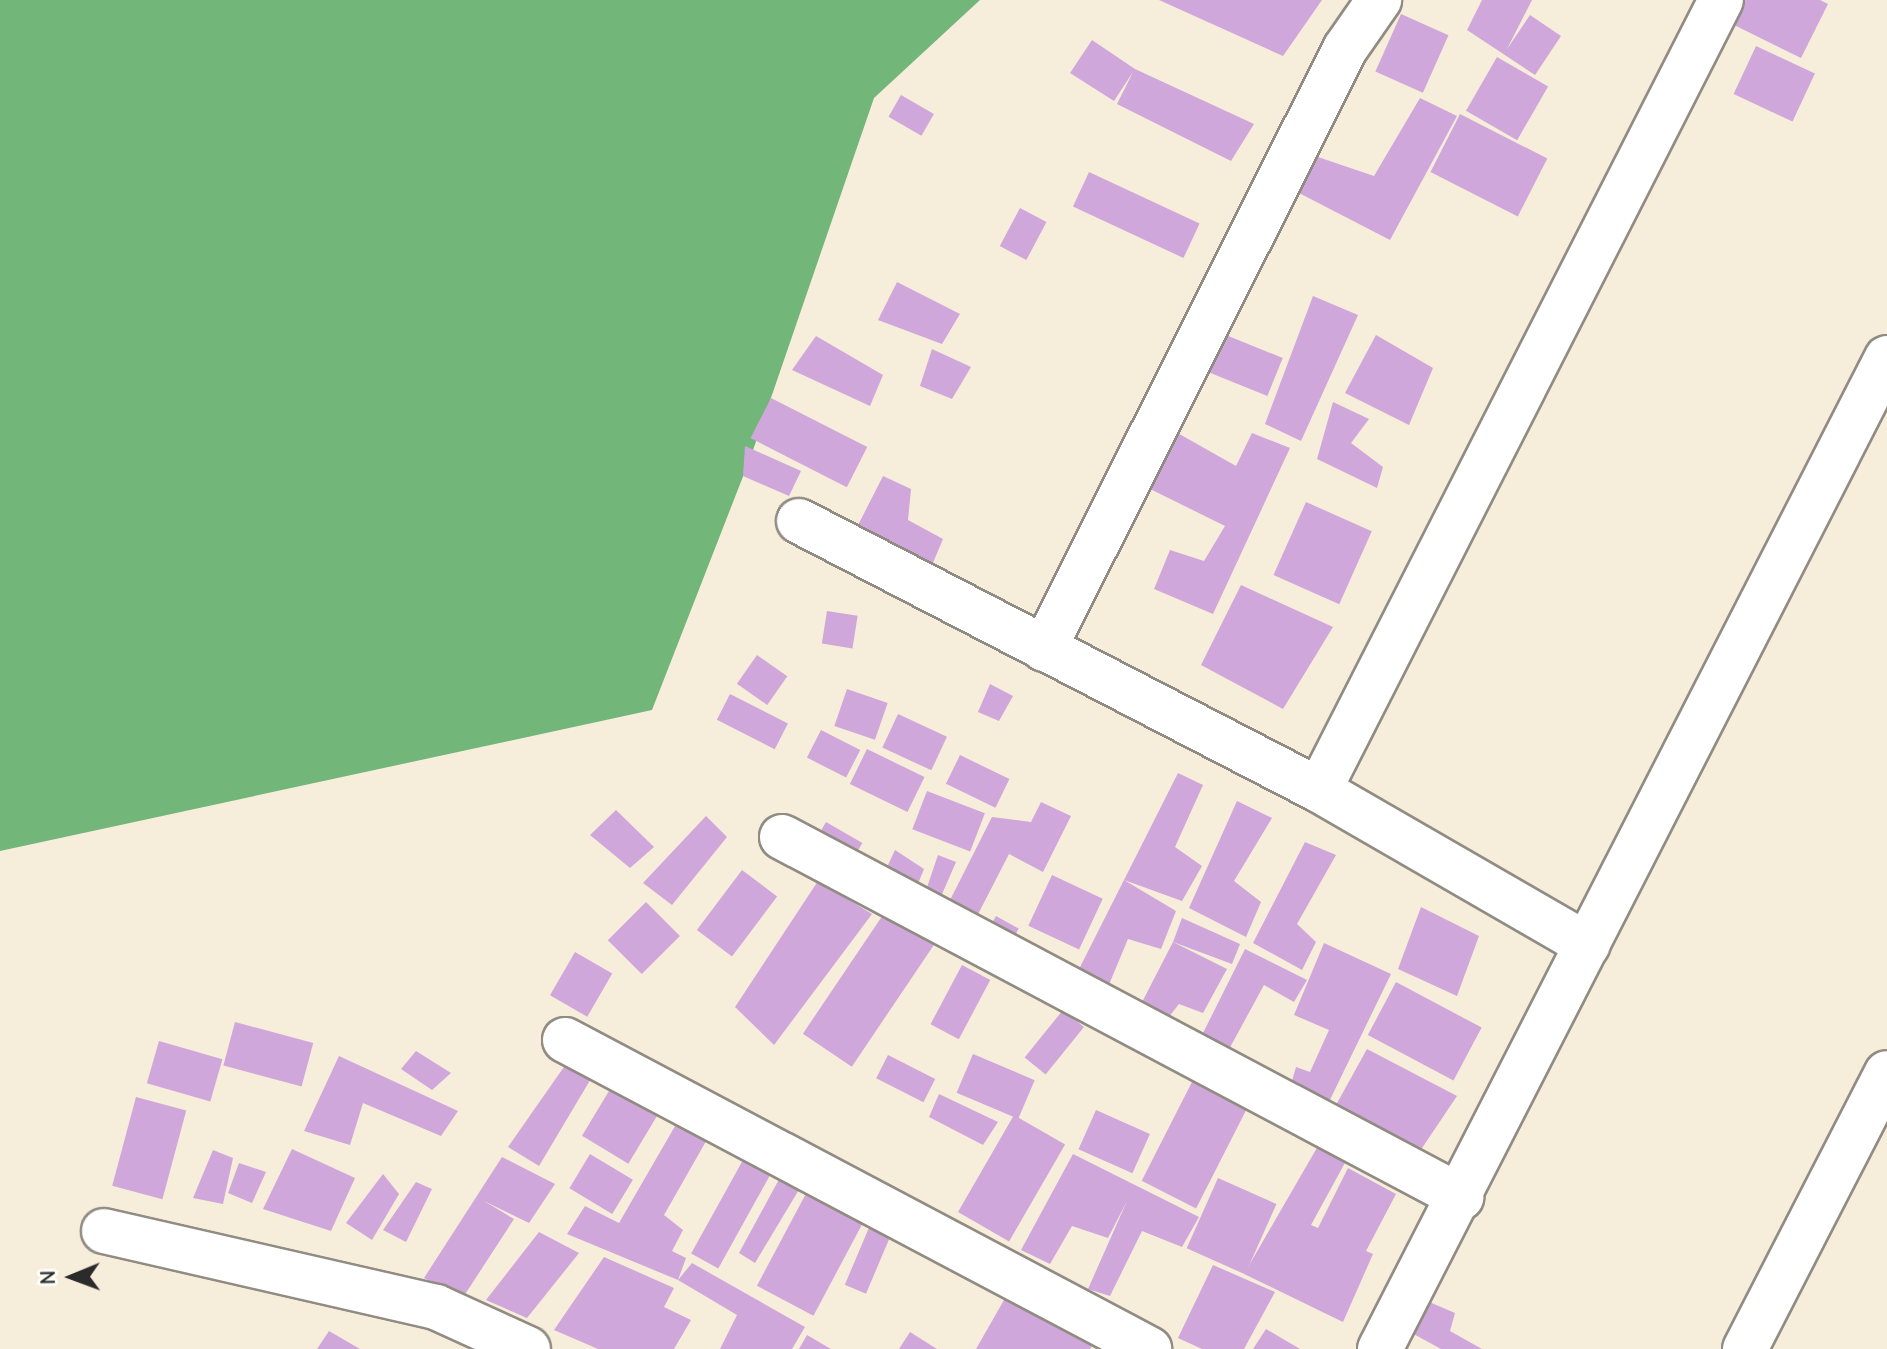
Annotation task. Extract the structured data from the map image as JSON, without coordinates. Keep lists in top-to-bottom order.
{
  "north": "left"
}
